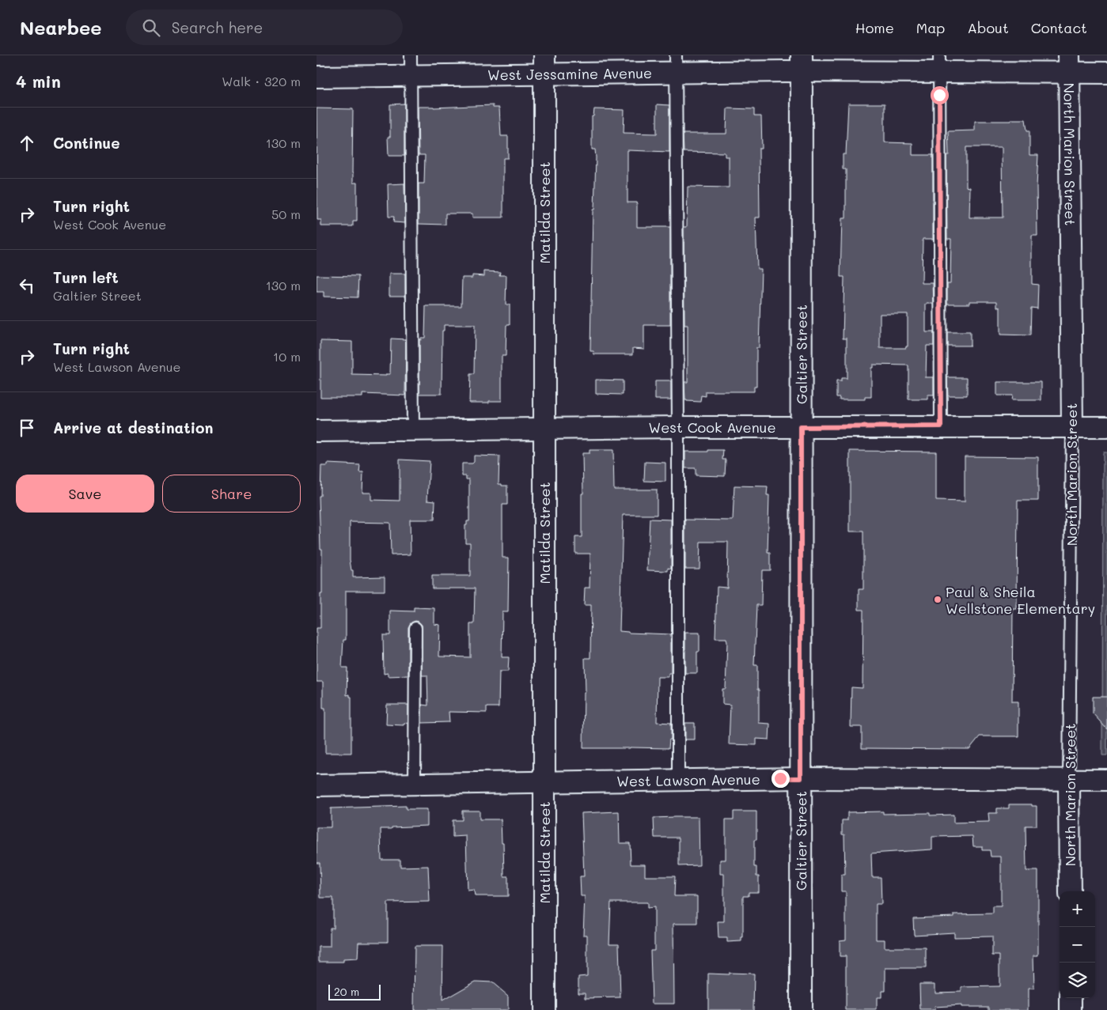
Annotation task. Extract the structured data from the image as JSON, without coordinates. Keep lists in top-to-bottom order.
{
  "streets": {
    "street": [
      "West Jessamine Avenue",
      "North Marion Street",
      "Matilda Street",
      "Galtier Street",
      "West Cook Avenue",
      "West Lawson Avenue"
    ]
  },
  "crossings": [
    ["West Jessamine Avenue", "North Marion Street"],
    ["West Jessamine Avenue", "Matilda Street"],
    ["West Jessamine Avenue", "Galtier Street"],
    ["North Marion Street", "West Cook Avenue"],
    ["North Marion Street", "West Lawson Avenue"],
    ["Matilda Street", "West Cook Avenue"],
    ["Matilda Street", "West Lawson Avenue"],
    ["Galtier Street", "West Cook Avenue"],
    ["Galtier Street", "West Lawson Avenue"]
  ],
  "places": ["Paul & Sheila Wellstone Elementary"],
  "scale_bar": "20 m",
  "page": {
    "header": "Nearbee",
    "search": "Search here",
    "nav": [
      "Home",
      "Map",
      "About",
      "Contact"
    ],
    "heading": ["4 min", "Walk · 320 m"],
    "list": [
      ["Continue", "130 m"],
      ["Turn right", "West Cook Avenue", "50 m"],
      ["Turn left", "Galtier Street", "130 m"],
      ["Turn right", "West Lawson Avenue", "10 m"],
      "Arrive at destination"
    ],
    "buttons": ["Save", "Share"],
    "map_buttons": ["+", "−"],
    "scale": "20 m"
  }
}
